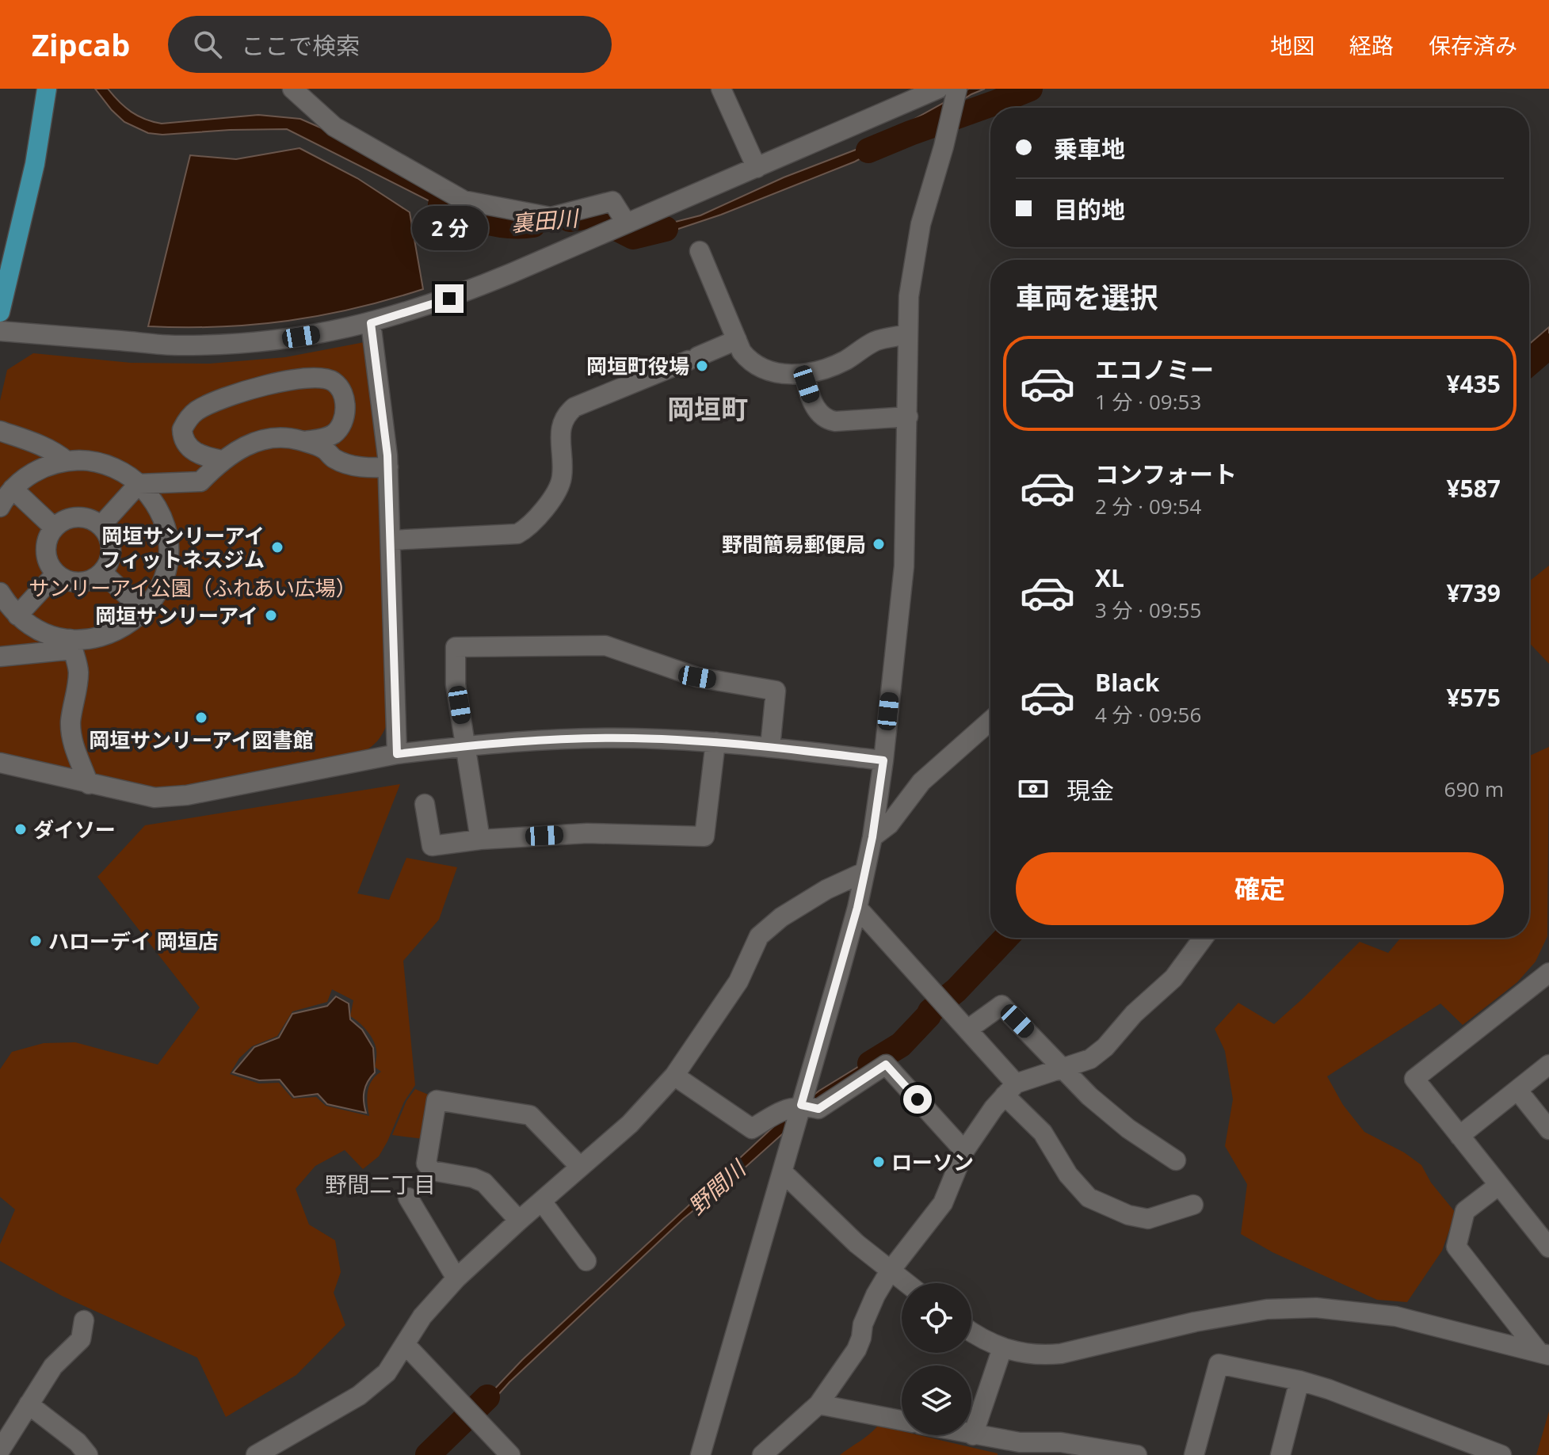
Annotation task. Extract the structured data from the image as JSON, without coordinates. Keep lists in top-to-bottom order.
{
  "districts": ["岡垣町", "野間二丁目"],
  "water": ["裏田川", "野間川"],
  "parks": ["サンリーアイ公園（ふれあい広場）"],
  "places": [
    "岡垣町役場",
    "野間簡易郵便局",
    "岡垣サンリーアイ フィットネスジム",
    "岡垣サンリーアイ",
    "岡垣サンリーアイ図書館",
    "ダイソー",
    "ハローデイ 岡垣店",
    "ローソン"
  ],
  "page": {
    "header": "Zipcab",
    "search": "ここで検索",
    "nav": ["地図", "経路", "保存済み"],
    "banner": ["乗車地", "目的地"],
    "bubble": "2 分",
    "heading": "車両を選択",
    "list": [
      {
        "name": "エコノミー",
        "note": "1 分 · 09:53",
        "value": "¥435"
      },
      {
        "name": "コンフォート",
        "note": "2 分 · 09:54",
        "value": "¥587"
      },
      {
        "name": "XL",
        "note": "3 分 · 09:55",
        "value": "¥739"
      },
      {
        "name": "Black",
        "note": "4 分 · 09:56",
        "value": "¥575"
      }
    ],
    "pay": ["現金", "690 m"],
    "buttons": "確定"
  }
}
